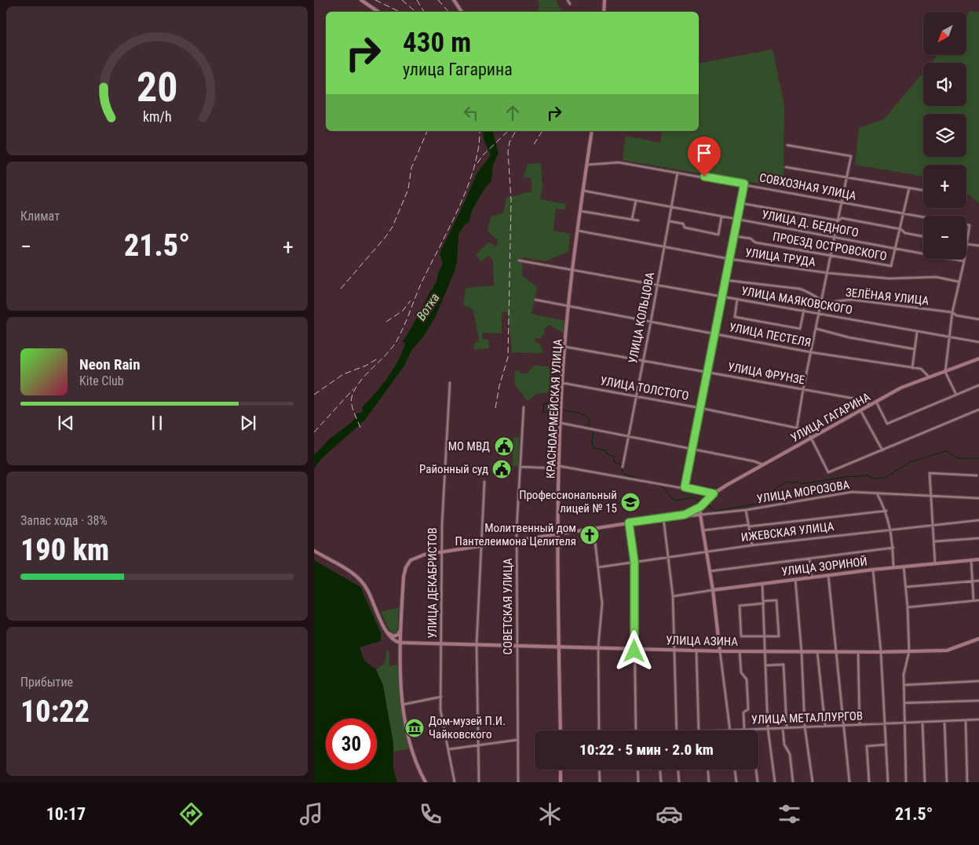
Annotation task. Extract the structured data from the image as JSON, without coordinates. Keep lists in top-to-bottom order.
{
  "streets": {
    "main road": [
      "КРАСНОАРМЕЙСКАЯ УЛИЦА",
      "УЛИЦА ГАГАРИНА",
      "УЛИЦА ЗОРИНОЙ",
      "УЛИЦА АЗИНА"
    ],
    "street": [
      "СОВХОЗНАЯ УЛИЦА",
      "УЛИЦА Д. БЕДНОГО",
      "ПРОЕЗД ОСТРОВСКОГО",
      "УЛИЦА ТРУДА",
      "ЗЕЛЁНАЯ УЛИЦА",
      "УЛИЦА МАЯКОВСКОГО",
      "УЛИЦА КОЛЬЦОВА",
      "УЛИЦА ПЕСТЕЛЯ",
      "УЛИЦА ФРУНЗЕ",
      "УЛИЦА ТОЛСТОГО",
      "УЛИЦА МОРОЗОВА",
      "ИЖЕВСКАЯ УЛИЦА",
      "УЛИЦА ДЕКАБРИСТОВ",
      "СОВЕТСКАЯ УЛИЦА",
      "УЛИЦА МЕТАЛЛУРГОВ"
    ]
  },
  "crossings": [
    ["СОВХОЗНАЯ УЛИЦА", "ПРОЕЗД ОСТРОВСКОГО"],
    ["СОВХОЗНАЯ УЛИЦА", "УЛИЦА КОЛЬЦОВА"],
    ["СОВХОЗНАЯ УЛИЦА", "КРАСНОАРМЕЙСКАЯ УЛИЦА"],
    ["УЛИЦА Д. БЕДНОГО", "ПРОЕЗД ОСТРОВСКОГО"],
    ["УЛИЦА Д. БЕДНОГО", "УЛИЦА КОЛЬЦОВА"],
    ["УЛИЦА Д. БЕДНОГО", "КРАСНОАРМЕЙСКАЯ УЛИЦА"],
    ["УЛИЦА ТРУДА", "УЛИЦА КОЛЬЦОВА"],
    ["УЛИЦА ТРУДА", "КРАСНОАРМЕЙСКАЯ УЛИЦА"],
    ["УЛИЦА МАЯКОВСКОГО", "УЛИЦА КОЛЬЦОВА"],
    ["УЛИЦА МАЯКОВСКОГО", "КРАСНОАРМЕЙСКАЯ УЛИЦА"],
    ["УЛИЦА КОЛЬЦОВА", "УЛИЦА ПЕСТЕЛЯ"],
    ["УЛИЦА КОЛЬЦОВА", "УЛИЦА ФРУНЗЕ"],
    ["УЛИЦА КОЛЬЦОВА", "УЛИЦА ТОЛСТОГО"],
    ["УЛИЦА ПЕСТЕЛЯ", "КРАСНОАРМЕЙСКАЯ УЛИЦА"],
    ["УЛИЦА ПЕСТЕЛЯ", "УЛИЦА ГАГАРИНА"],
    ["УЛИЦА ФРУНЗЕ", "КРАСНОАРМЕЙСКАЯ УЛИЦА"],
    ["УЛИЦА ФРУНЗЕ", "УЛИЦА ГАГАРИНА"],
    ["УЛИЦА ТОЛСТОГО", "КРАСНОАРМЕЙСКАЯ УЛИЦА"],
    ["УЛИЦА ТОЛСТОГО", "УЛИЦА ГАГАРИНА"],
    ["КРАСНОАРМЕЙСКАЯ УЛИЦА", "УЛИЦА АЗИНА"],
    ["УЛИЦА ДЕКАБРИСТОВ", "УЛИЦА АЗИНА"],
    ["СОВЕТСКАЯ УЛИЦА", "УЛИЦА АЗИНА"]
  ],
  "water": ["Вотка"],
  "places": {
    "public building": ["МО МВД", "Районный суд"],
    "school or university": ["Профессиональный лицей № 15"],
    "church": ["Молитвенный дом Пантелеимона Целителя"],
    "museum": ["Дом-музей П.И. Чайковского"]
  },
  "north": "bottom left",
  "page": {
    "map_buttons": ["+", "−"],
    "turn": ["430 m", "улица Гагарина"],
    "tile": [
      "Климат",
      ["Запас хода · 38%", "190 km"],
      ["Прибытие", "10:22"]
    ],
    "heat": ["−", "21.5°", "+"],
    "song": ["Neon Rain", "Kite Club"],
    "limit": "30",
    "trip": "10:22 · 5 мин · 2.0 km",
    "tabs": ["10:17", "21.5°"],
    "gauge": ["20", "km/h"]
  }
}
